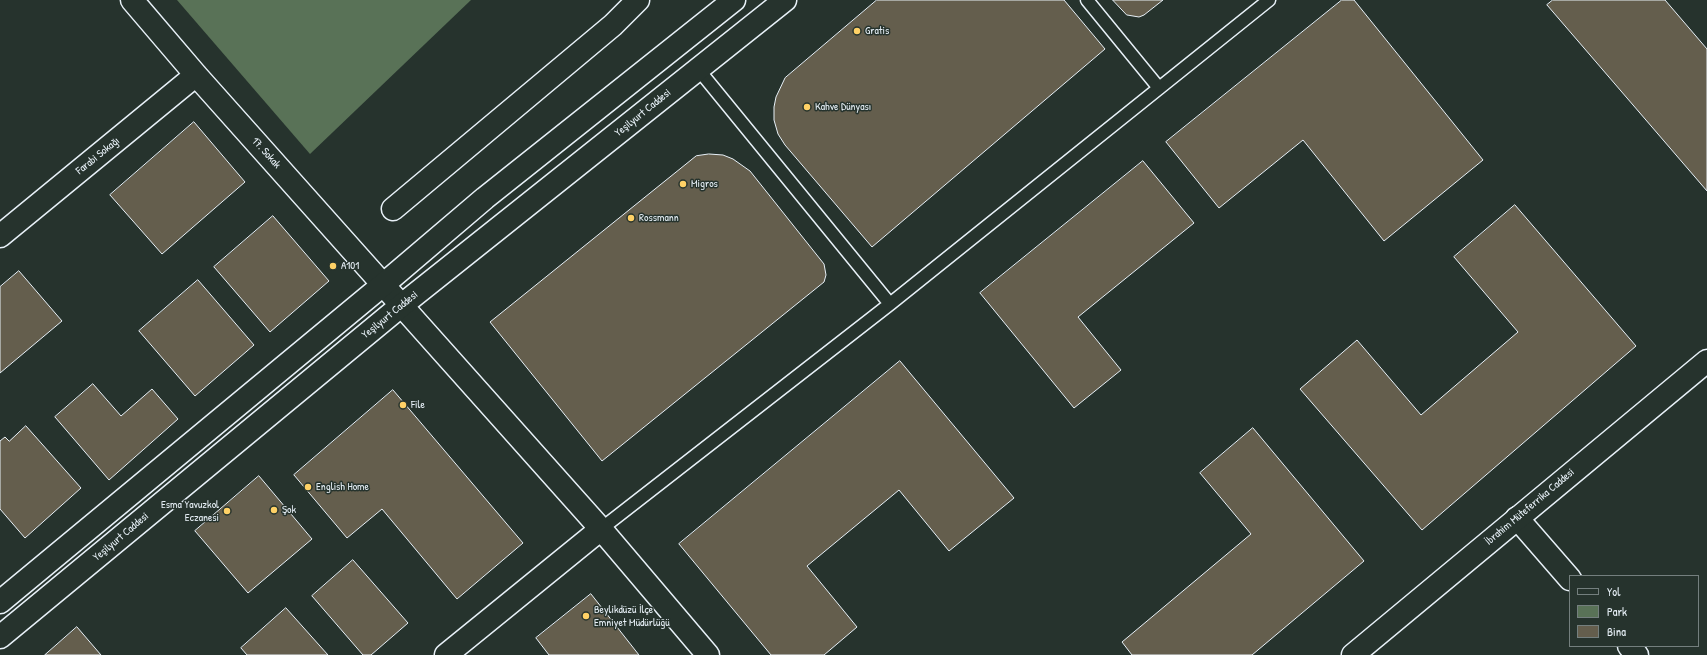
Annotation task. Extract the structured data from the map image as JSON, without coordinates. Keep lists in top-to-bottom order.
{
  "streets": {
    "street": [
      "Yeşilyurt Caddesi",
      "17. Sokak",
      "Farabi Sokağı",
      "İbrahim Müteferrika Caddesi"
    ]
  },
  "crossings": [
    ["Yeşilyurt Caddesi", "17. Sokak"],
    ["17. Sokak", "Farabi Sokağı"]
  ],
  "places": [
    "Gratis",
    "Kahve Dünyası",
    "Migros",
    "Rossmann",
    "A101",
    "File",
    "English Home",
    "Şok",
    "Esma Yavuzkol Eczanesi",
    "Beylikdüzü İlçe Emniyet Müdürlüğü"
  ],
  "legend": ["Yol", "Park", "Bina"]
}
